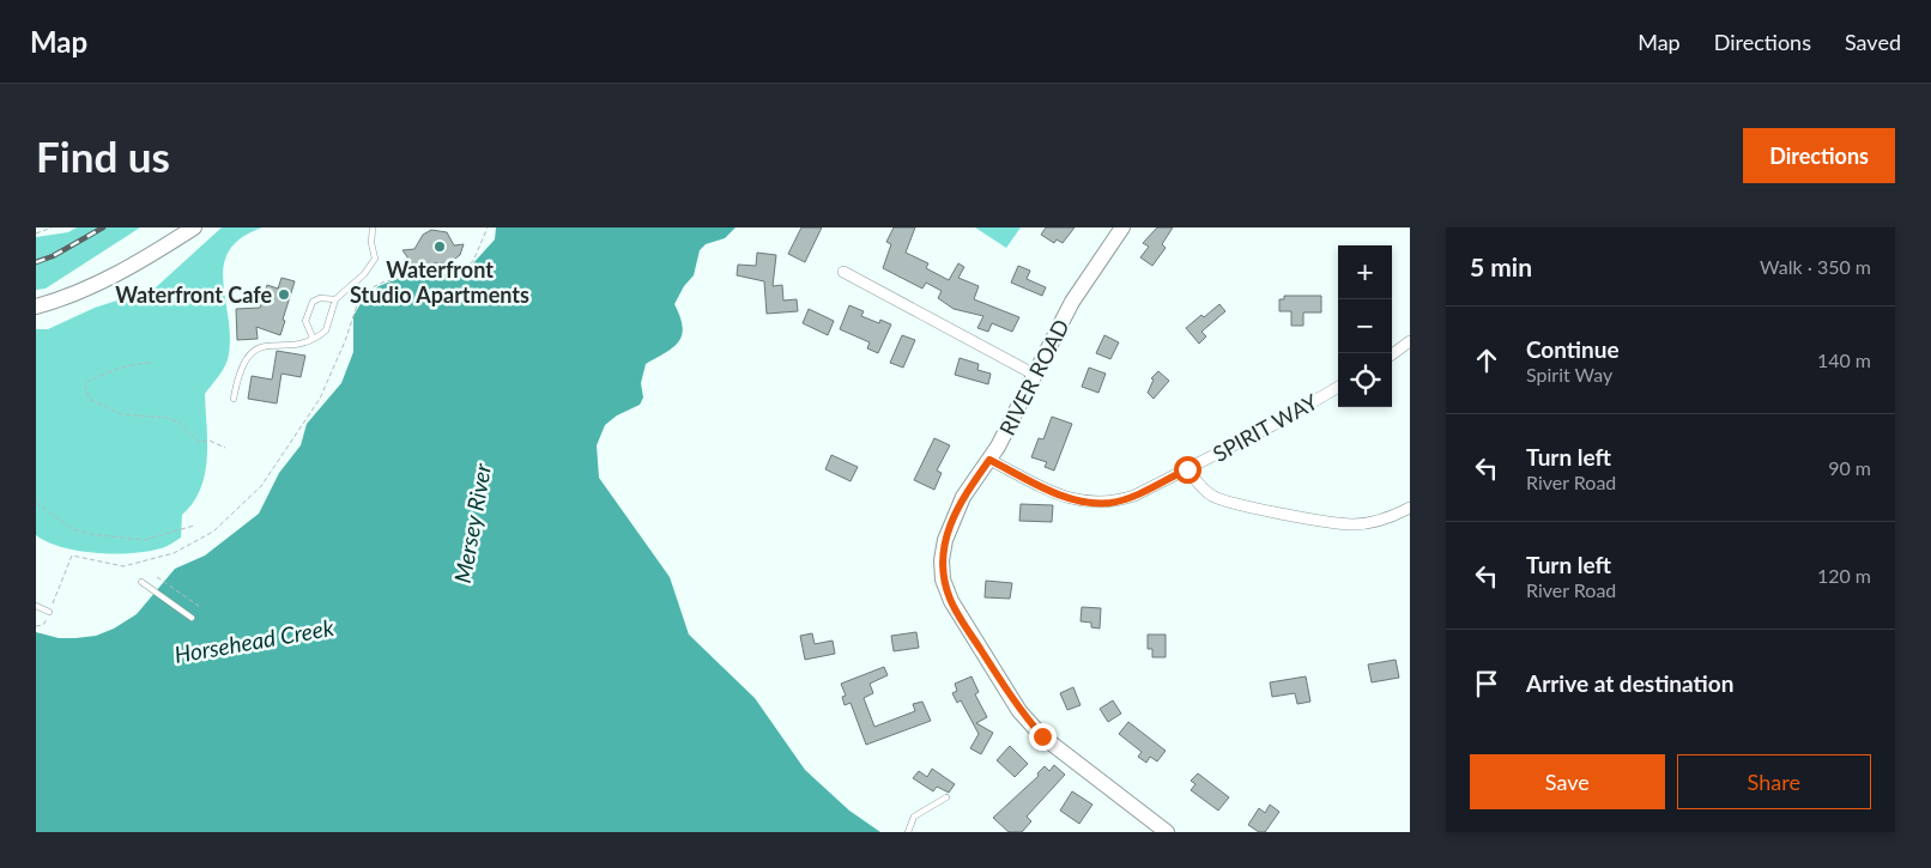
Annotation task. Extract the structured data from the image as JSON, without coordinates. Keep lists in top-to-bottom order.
{
  "streets": {
    "main road": ["RIVER ROAD"],
    "street": ["SPIRIT WAY"]
  },
  "crossings": [
    ["RIVER ROAD", "SPIRIT WAY"]
  ],
  "water": ["Mersey River", "Horsehead Creek"],
  "places": ["Waterfront Studio Apartments", "Waterfront Cafe"],
  "page": {
    "header": "Map",
    "nav": ["Map", "Directions", "Saved"],
    "buttons": [
      "Directions",
      ["Save", "Share"]
    ],
    "title": "Find us",
    "heading": ["5 min", "Walk · 350 m"],
    "map_buttons": ["+", "−"],
    "list": [
      ["Continue", "Spirit Way", "140 m"],
      ["Turn left", "River Road", "90 m"],
      ["Turn left", "River Road", "120 m"],
      "Arrive at destination"
    ]
  }
}
